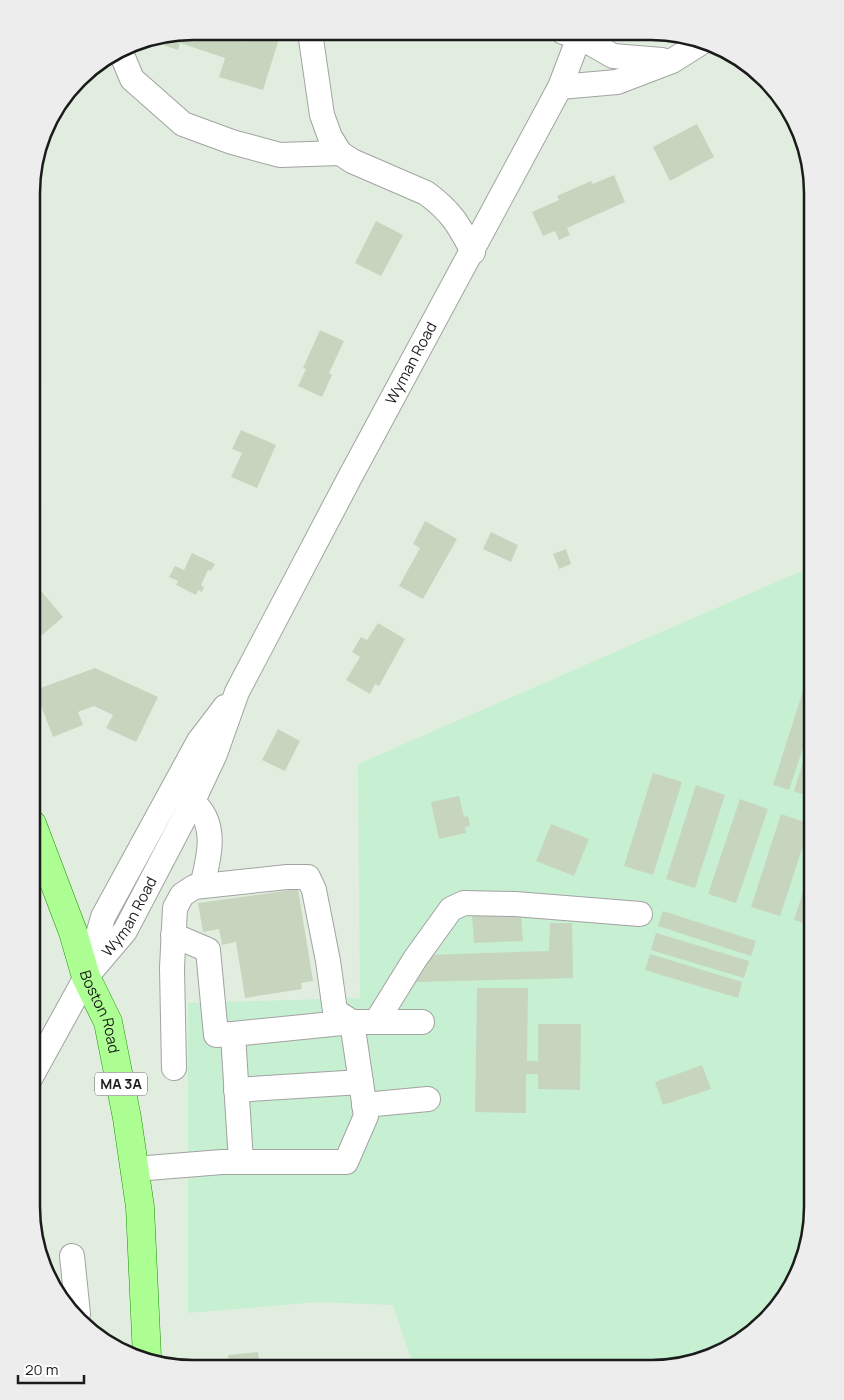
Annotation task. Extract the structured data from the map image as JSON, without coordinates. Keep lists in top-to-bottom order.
{
  "streets": {
    "main road": ["Boston Road", "MA 3A"],
    "street": ["Wyman Road"]
  },
  "crossings": [
    ["Wyman Road", "Boston Road"]
  ],
  "scale_bar": "20 m"
}
